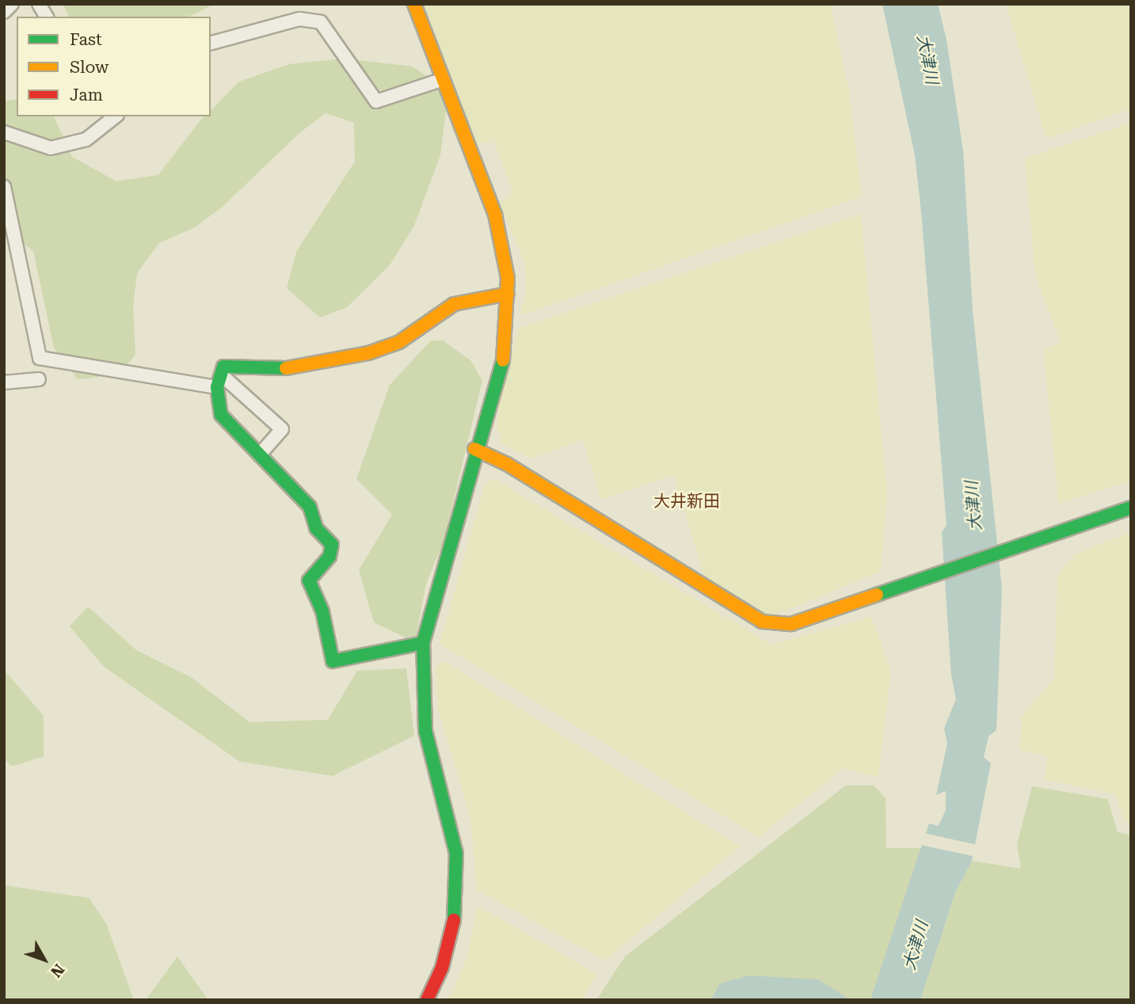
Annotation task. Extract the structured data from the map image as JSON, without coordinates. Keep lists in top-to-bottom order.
{
  "districts": ["大井新田"],
  "water": ["大津川"],
  "legend": ["Fast", "Slow", "Jam"],
  "north": "bottom right"
}
